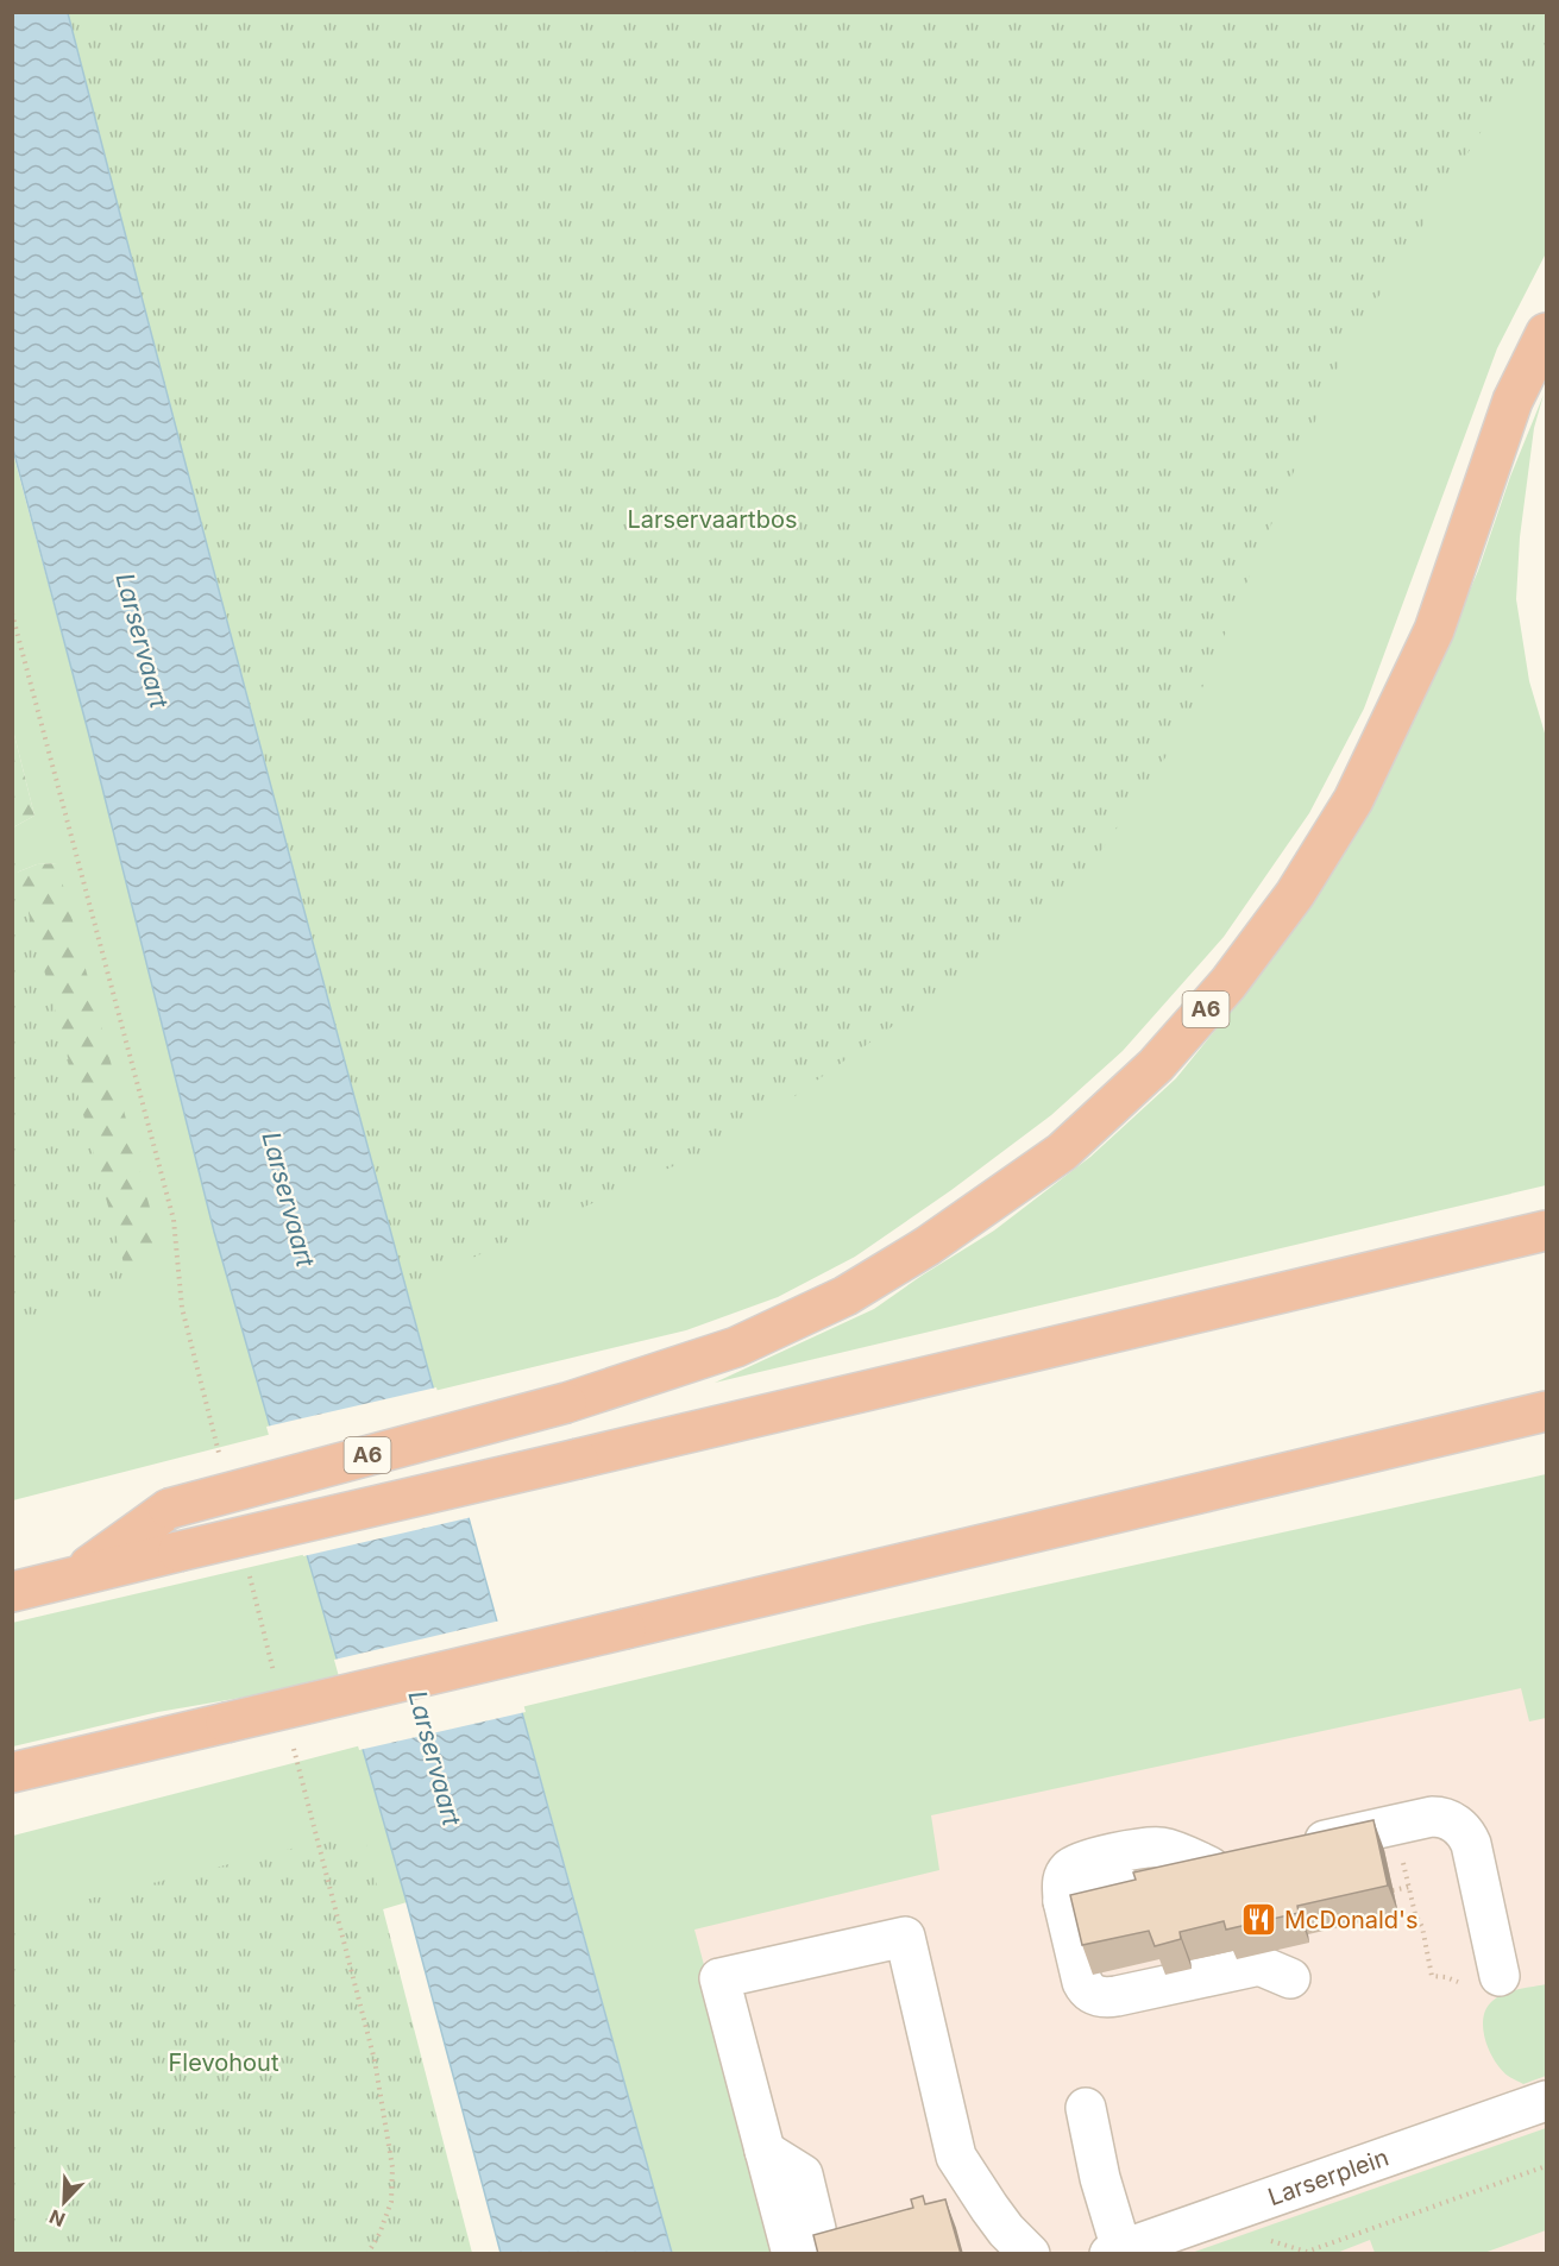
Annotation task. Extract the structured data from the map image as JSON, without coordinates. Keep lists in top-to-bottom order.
{
  "streets": {
    "highway": ["A6"],
    "street": ["Larserplein"]
  },
  "water": ["Larservaart"],
  "parks": ["Larservaartbos", "Flevohout"],
  "places": {
    "restaurant": ["McDonald's"]
  },
  "north": "bottom left"
}
